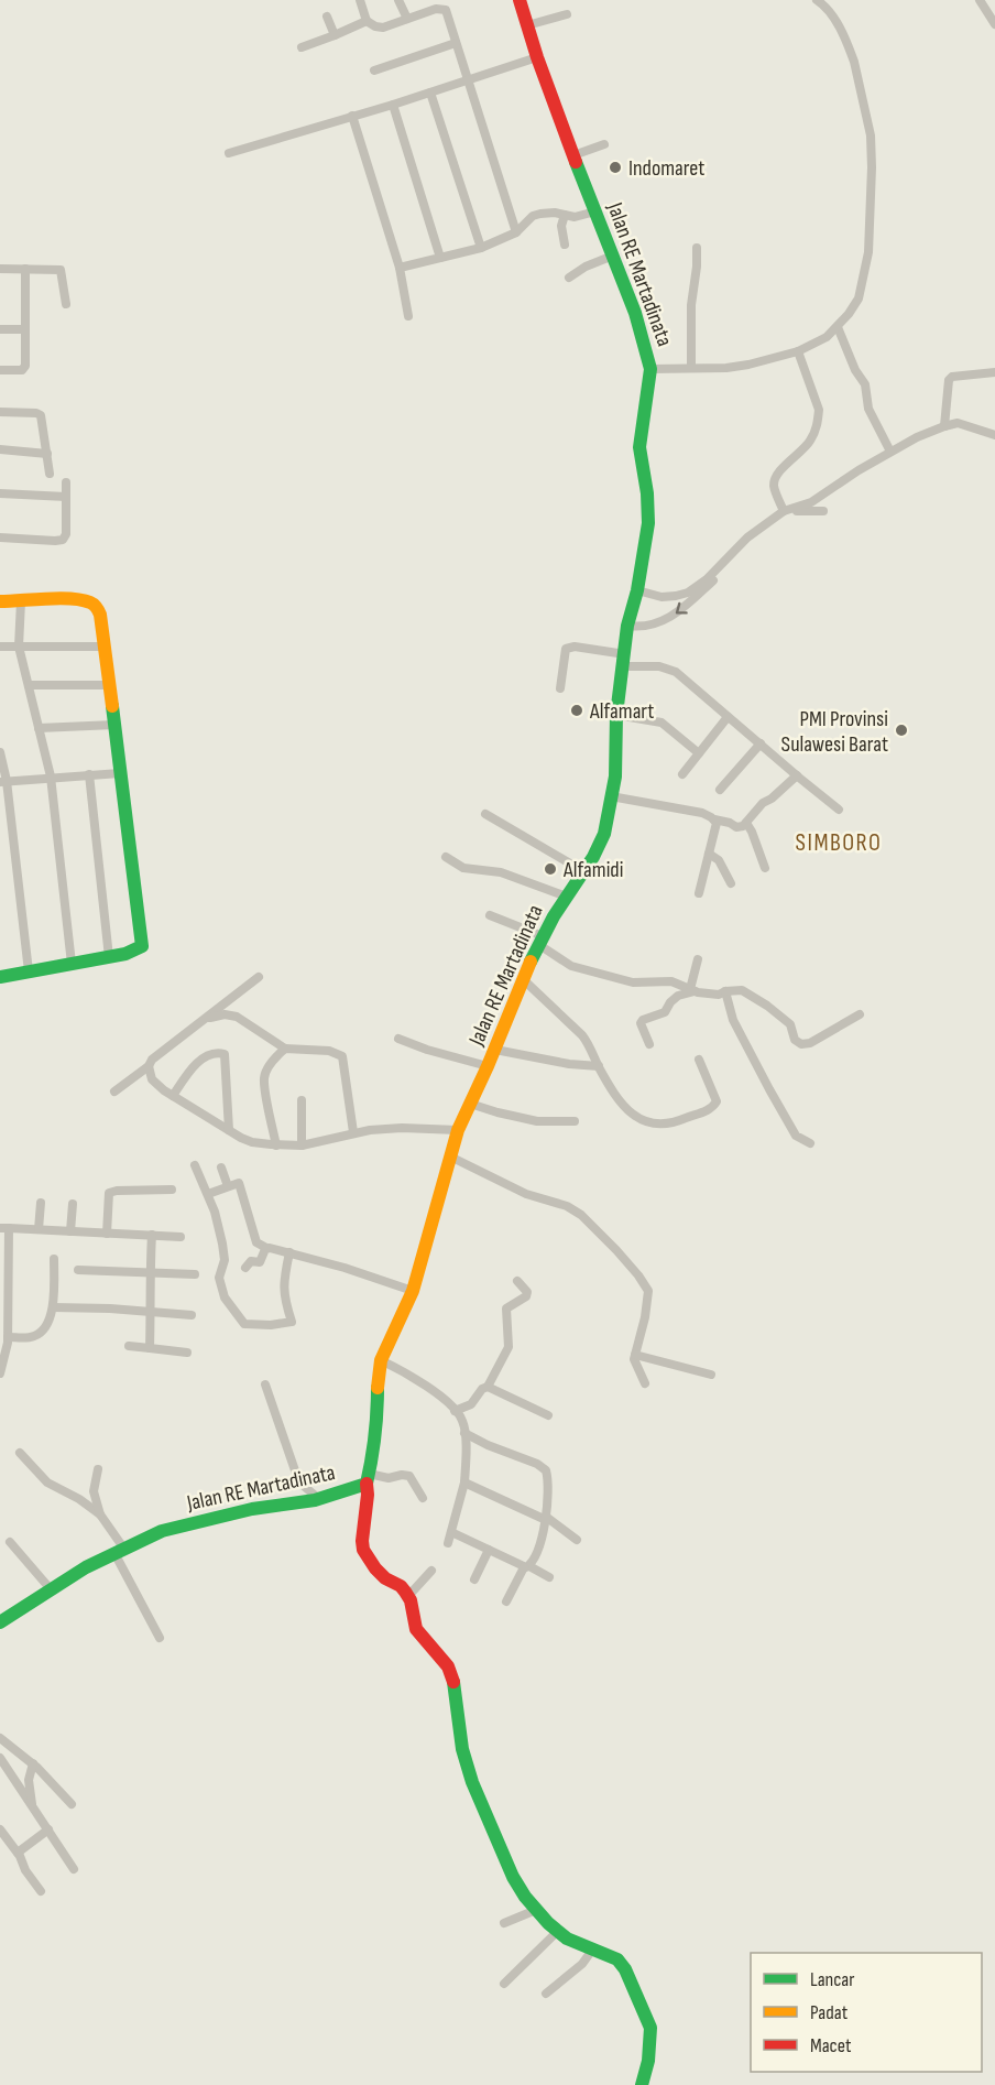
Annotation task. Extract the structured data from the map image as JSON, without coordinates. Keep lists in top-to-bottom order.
{
  "streets": {
    "main road": ["Jalan RE Martadinata"]
  },
  "districts": ["SIMBORO"],
  "places": [
    "Indomaret",
    "Alfamart",
    "PMI Provinsi Sulawesi Barat",
    "Alfamidi"
  ],
  "legend": ["Lancar", "Padat", "Macet"]
}
